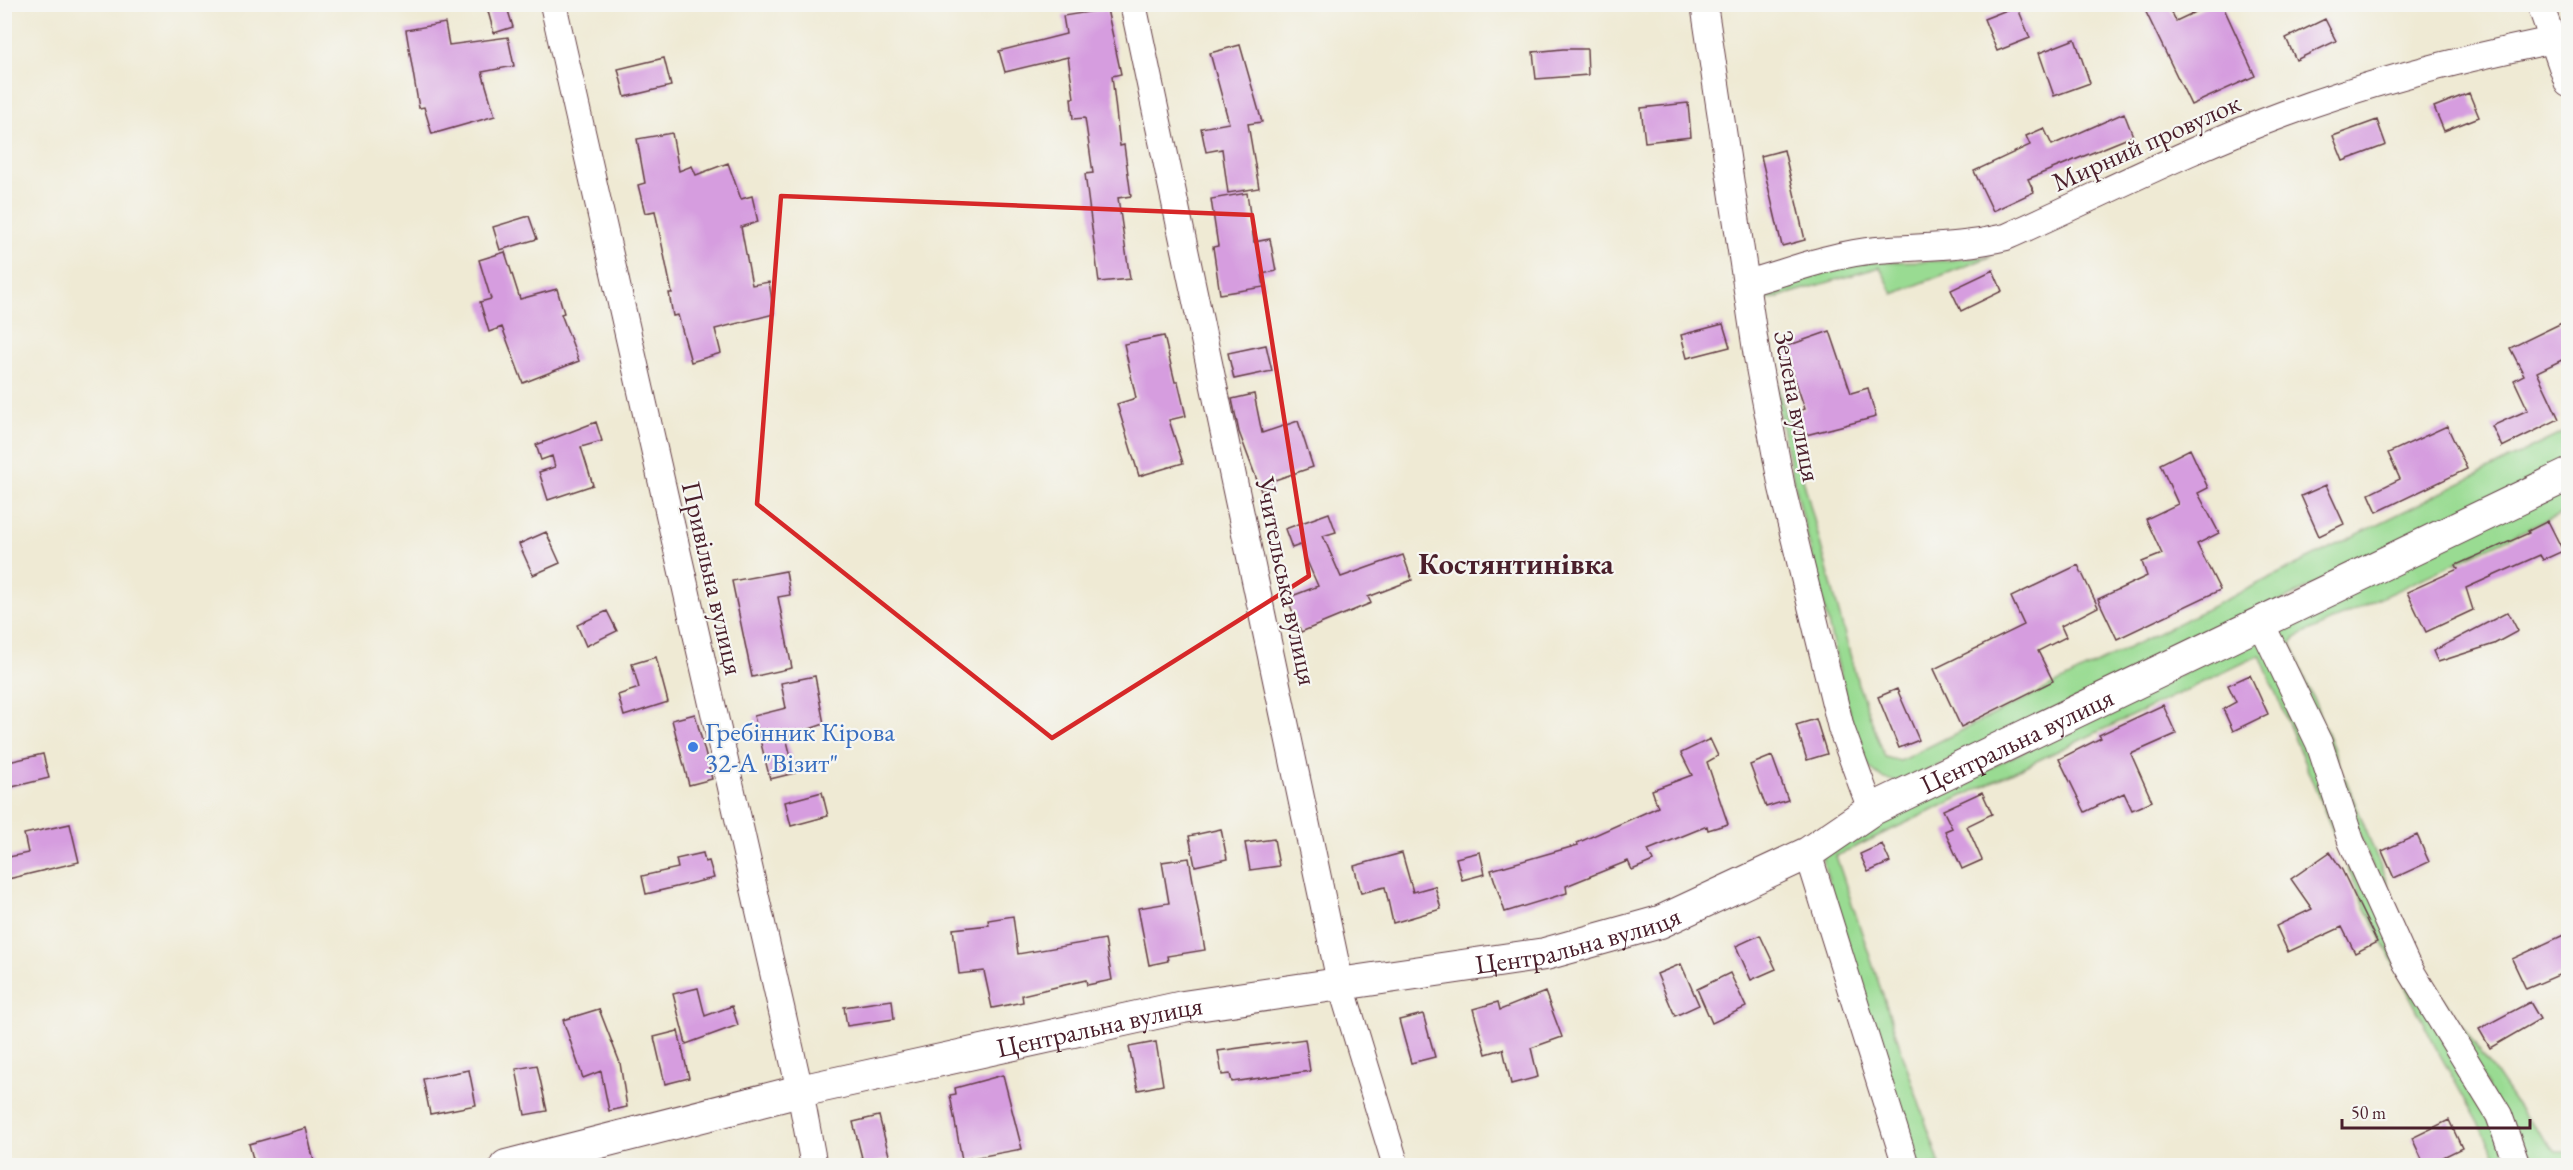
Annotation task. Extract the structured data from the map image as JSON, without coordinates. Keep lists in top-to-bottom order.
{
  "streets": {
    "street": [
      "Мирний провулок",
      "Зелена вулиця",
      "Привільна вулиця",
      "Учительська вулиця",
      "Центральна вулиця"
    ]
  },
  "crossings": [
    ["Мирний провулок", "Зелена вулиця"],
    ["Зелена вулиця", "Центральна вулиця"],
    ["Привільна вулиця", "Центральна вулиця"],
    ["Учительська вулиця", "Центральна вулиця"]
  ],
  "districts": ["Костянтинівка"],
  "places": ["Гребінник Кірова 32-А \"Візит\""],
  "scale_bar": "50 m"
}
